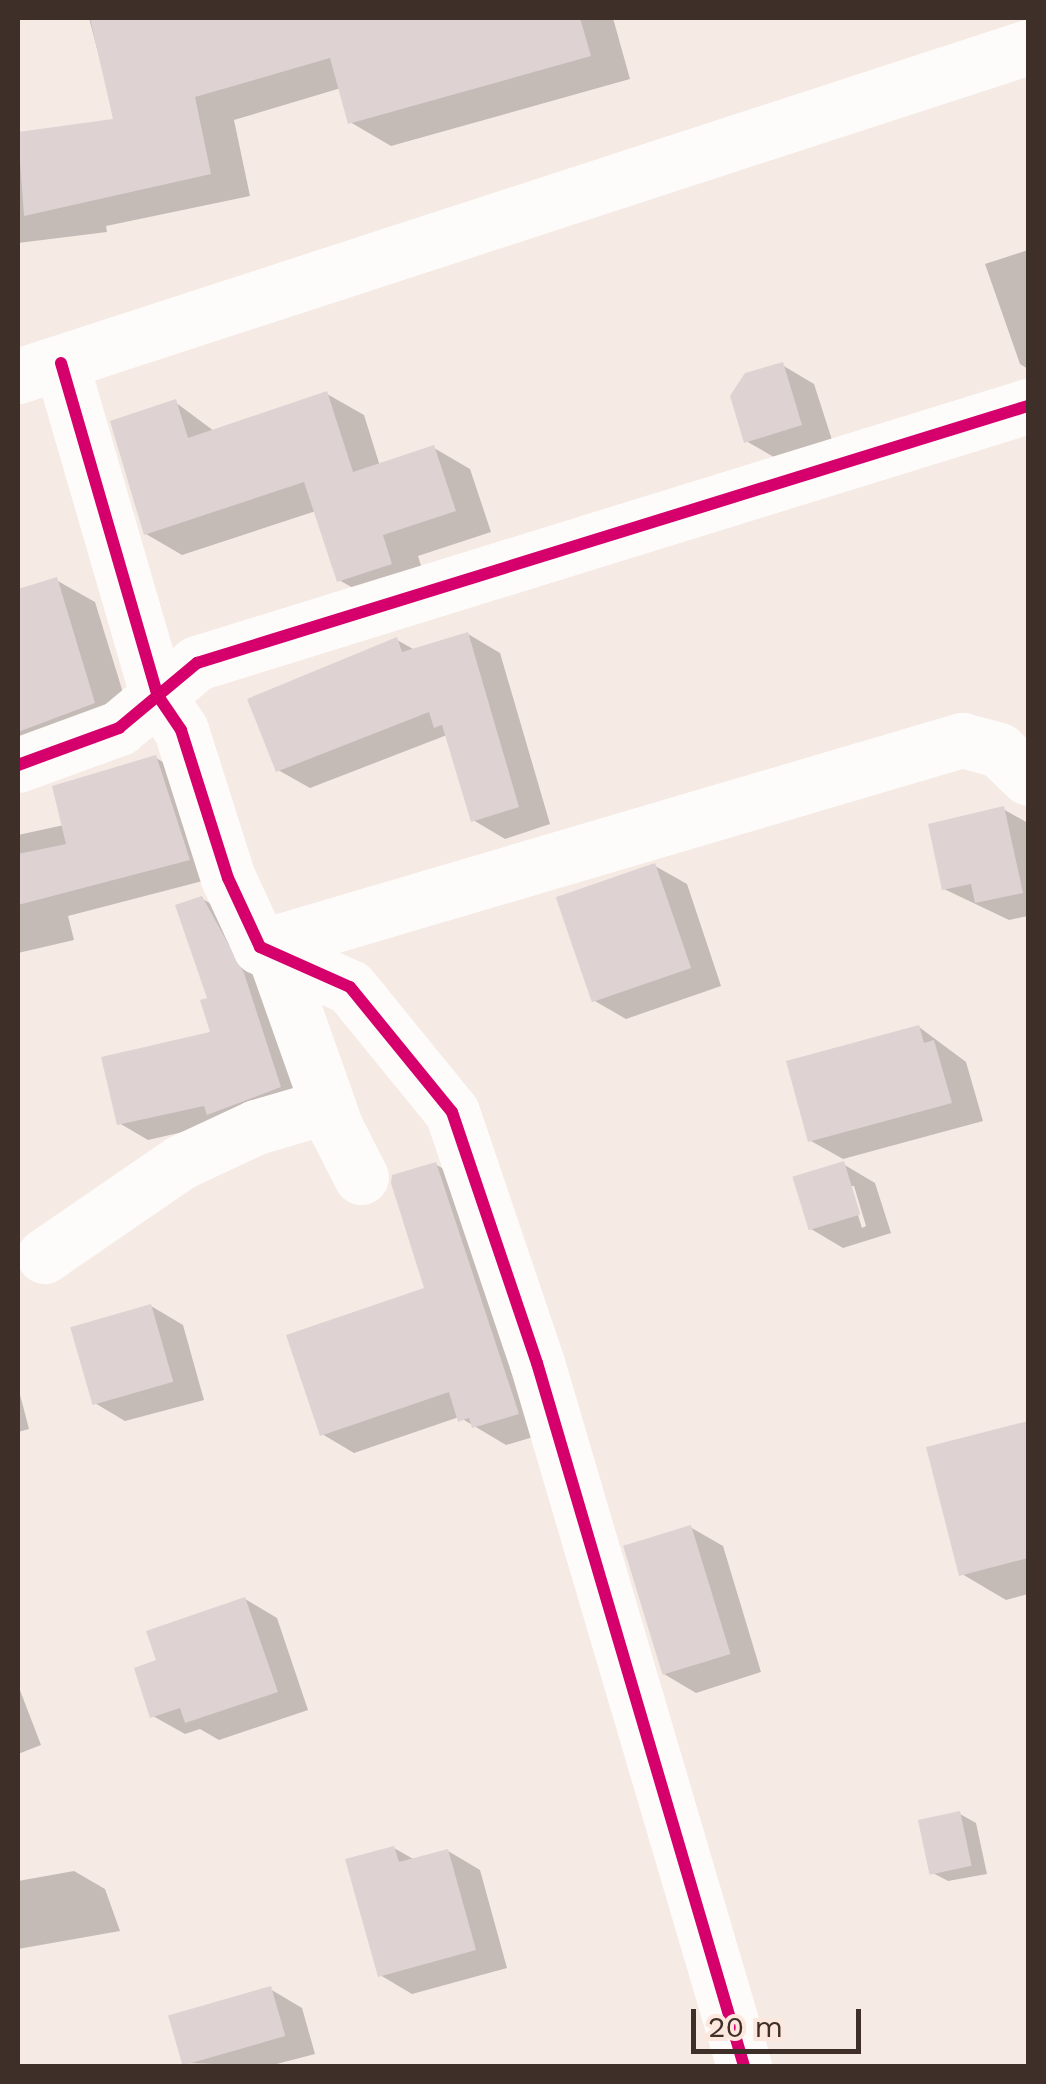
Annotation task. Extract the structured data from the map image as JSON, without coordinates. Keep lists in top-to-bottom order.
{
  "scale_bar": "20 m"
}
